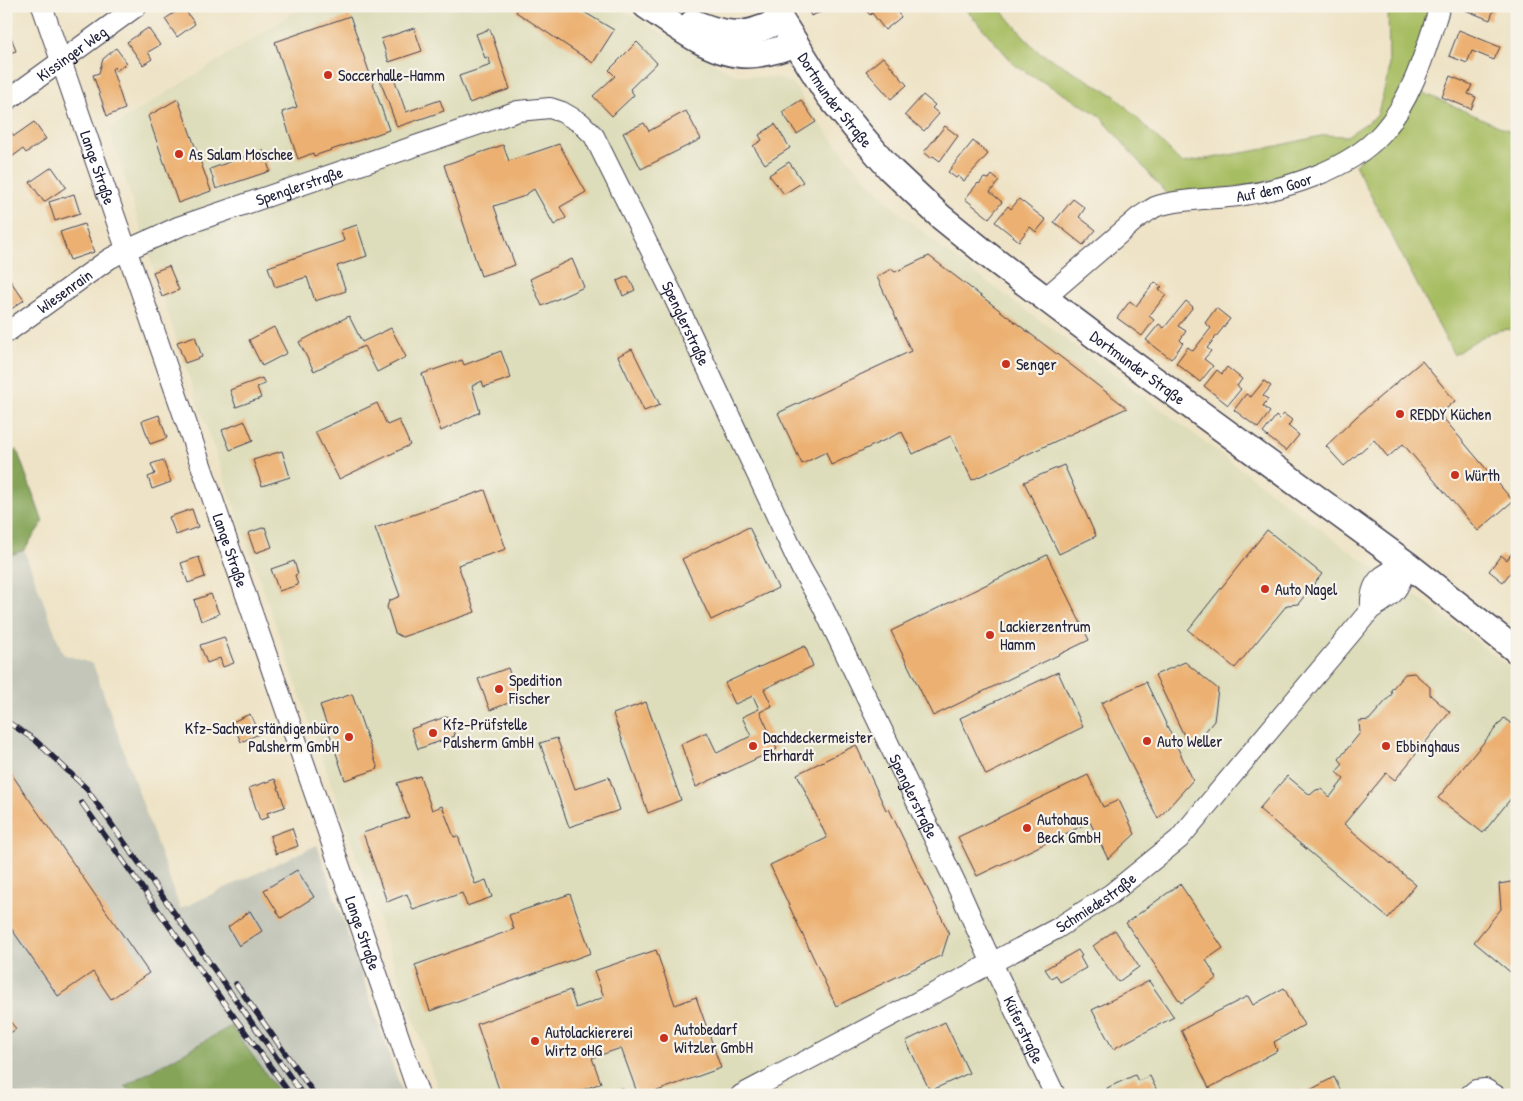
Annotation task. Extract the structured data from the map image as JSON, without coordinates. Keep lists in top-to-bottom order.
{
  "streets": {
    "main road": ["Dortmunder Straße"],
    "street": [
      "Kissinger Weg",
      "Lange Straße",
      "Auf dem Goor",
      "Spenglerstraße",
      "Wiesenrain",
      "Schmiedestraße",
      "Küferstraße"
    ]
  },
  "crossings": [
    ["Kissinger Weg", "Lange Straße"],
    ["Dortmunder Straße", "Auf dem Goor"],
    ["Dortmunder Straße", "Schmiedestraße"],
    ["Lange Straße", "Spenglerstraße"],
    ["Lange Straße", "Wiesenrain"],
    ["Spenglerstraße", "Wiesenrain"],
    ["Spenglerstraße", "Schmiedestraße"],
    ["Spenglerstraße", "Küferstraße"],
    ["Schmiedestraße", "Küferstraße"]
  ],
  "places": [
    "Soccerhalle-Hamm",
    "As Salam Moschee",
    "Senger",
    "REDDY Küchen",
    "Würth",
    "Auto Nagel",
    "Lackierzentrum Hamm",
    "Spedition Fischer",
    "Kfz-Prüfstelle Palsherm GmbH",
    "Kfz-Sachverständigenbüro Palsherm GmbH",
    "Auto Weller",
    "Dachdeckermeister Ehrhardt",
    "Ebbinghaus",
    "Autohaus Beck GmbH",
    "Autobedarf Witzler GmbH",
    "Autolackiererei Wirtz oHG"
  ]
}
